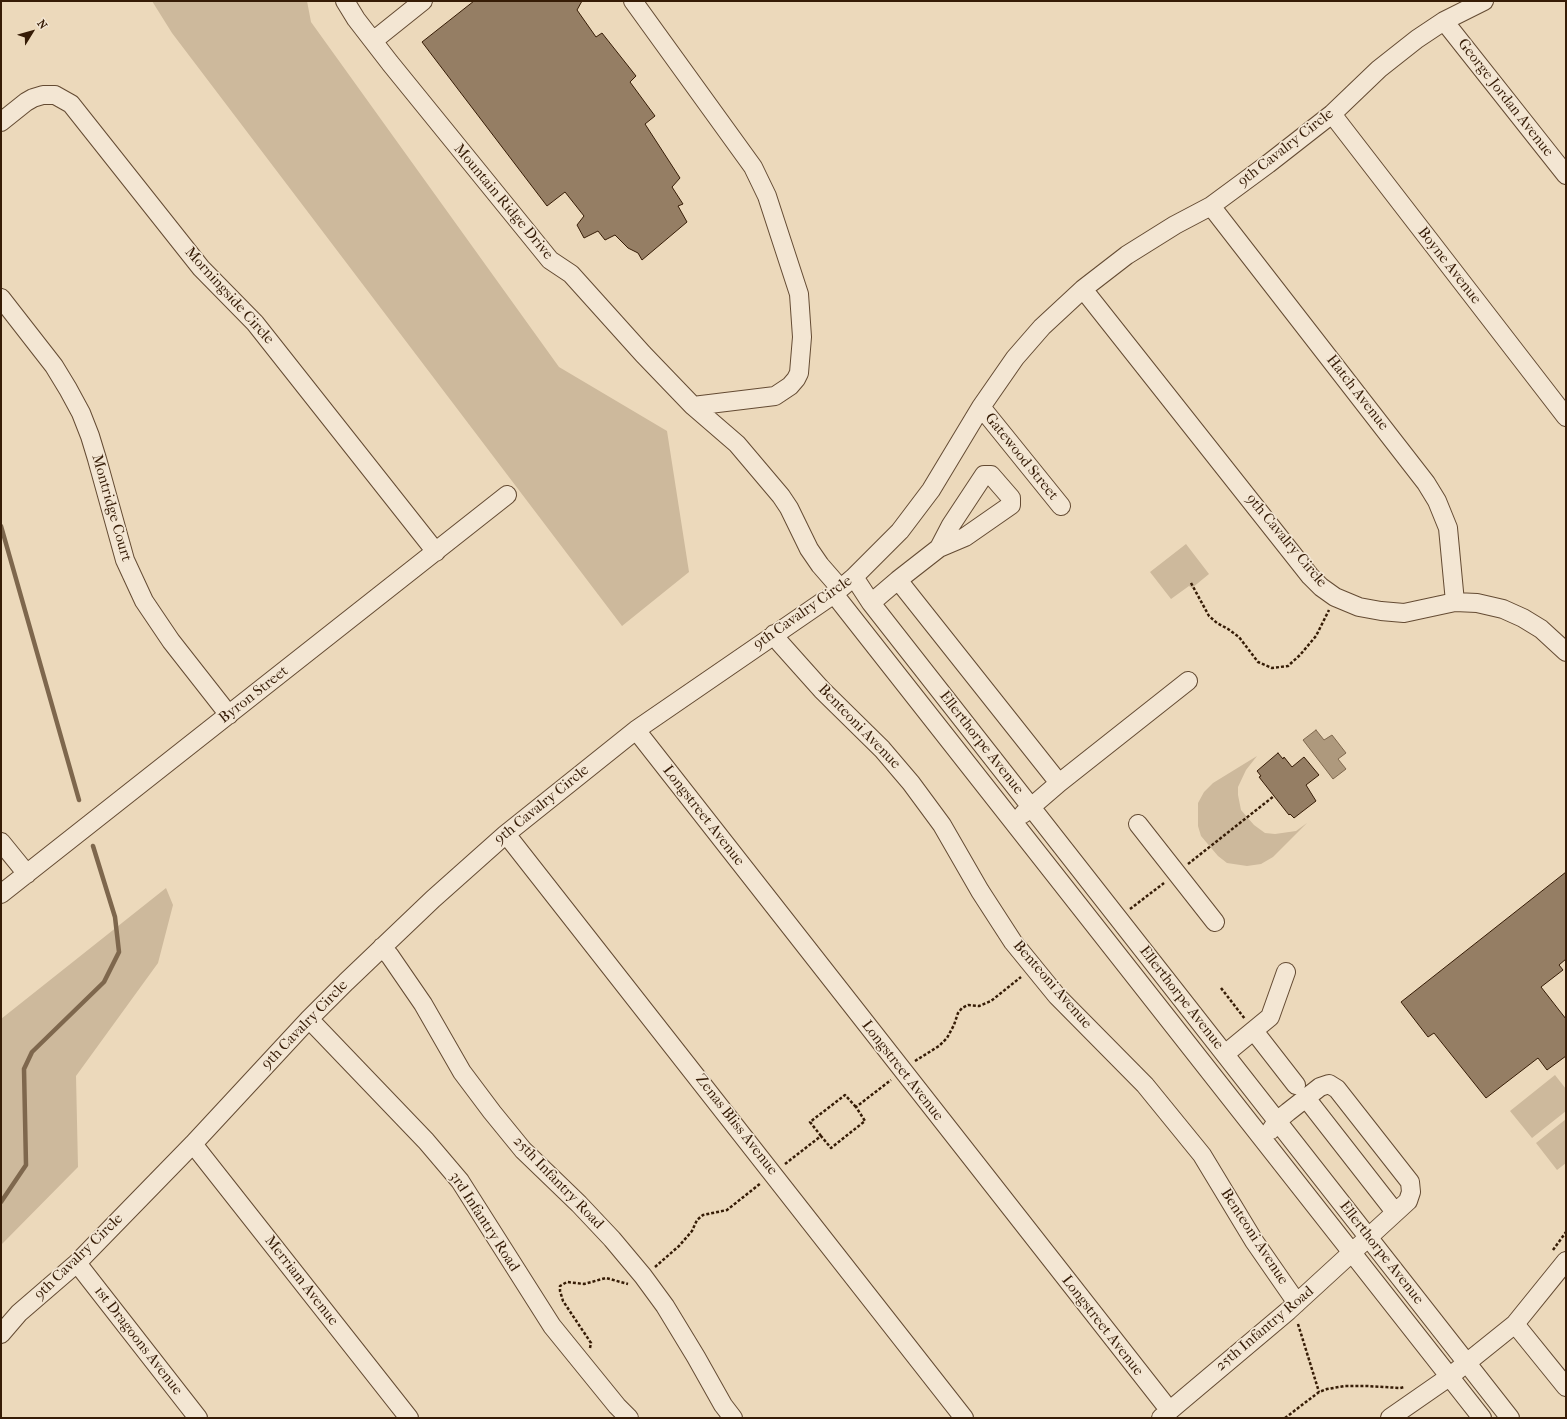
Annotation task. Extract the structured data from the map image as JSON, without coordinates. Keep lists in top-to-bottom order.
{
  "streets": {
    "street": [
      "George Jordan Avenue",
      "9th Cavalry Circle",
      "Mountain Ridge Drive",
      "Boyne Avenue",
      "Morningside Circle",
      "Hatch Avenue",
      "Gatewood Street",
      "Montridge Court",
      "Byron Street",
      "Benteoni Avenue",
      "Ellerthorpe Avenue",
      "Longstreet Avenue",
      "Zenas Bliss Avenue",
      "25th Infantry Road",
      "3rd Infantry Road",
      "Merriam Avenue",
      "1st Dragoons Avenue"
    ]
  },
  "crossings": [
    ["George Jordan Avenue", "9th Cavalry Circle"],
    ["9th Cavalry Circle", "Mountain Ridge Drive"],
    ["9th Cavalry Circle", "Boyne Avenue"],
    ["9th Cavalry Circle", "Hatch Avenue"],
    ["9th Cavalry Circle", "Gatewood Street"],
    ["9th Cavalry Circle", "Benteoni Avenue"],
    ["9th Cavalry Circle", "Ellerthorpe Avenue"],
    ["9th Cavalry Circle", "Longstreet Avenue"],
    ["9th Cavalry Circle", "Zenas Bliss Avenue"],
    ["9th Cavalry Circle", "25th Infantry Road"],
    ["9th Cavalry Circle", "3rd Infantry Road"],
    ["9th Cavalry Circle", "Merriam Avenue"],
    ["9th Cavalry Circle", "1st Dragoons Avenue"],
    ["Mountain Ridge Drive", "Ellerthorpe Avenue"],
    ["Morningside Circle", "Byron Street"],
    ["Montridge Court", "Byron Street"],
    ["Benteoni Avenue", "25th Infantry Road"],
    ["Ellerthorpe Avenue", "25th Infantry Road"],
    ["Longstreet Avenue", "25th Infantry Road"]
  ],
  "north": "top right"
}
